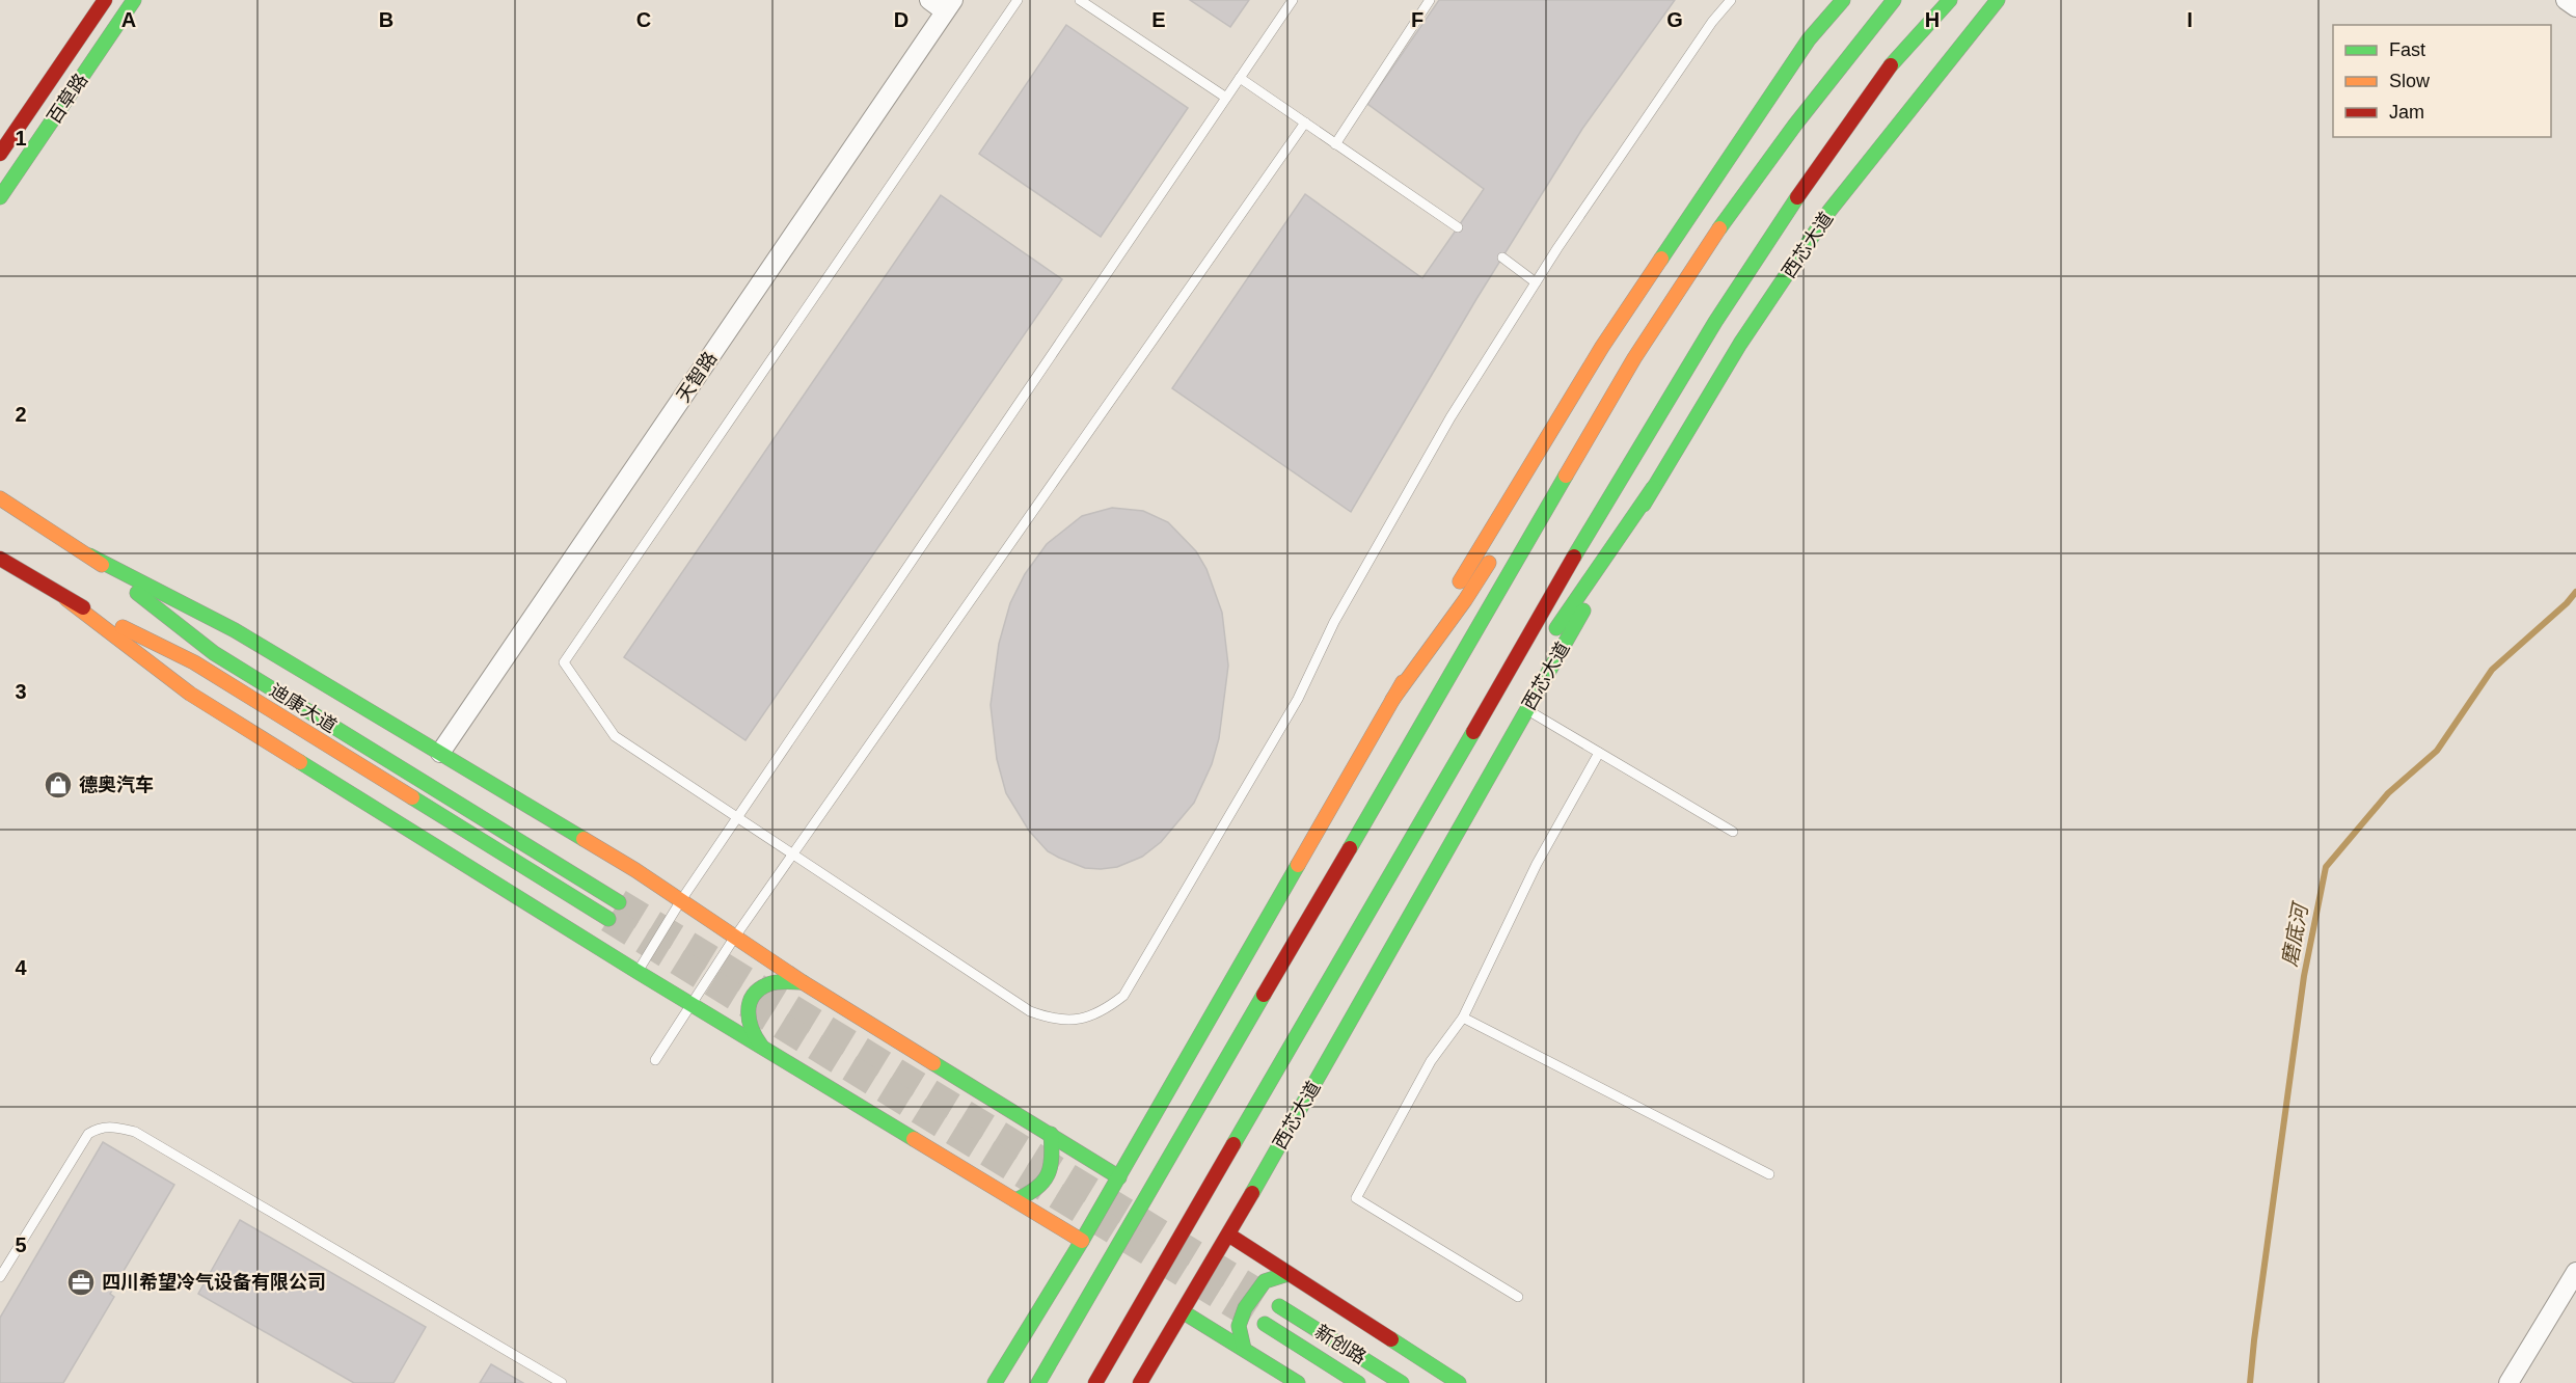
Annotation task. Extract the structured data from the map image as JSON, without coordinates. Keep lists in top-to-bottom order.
{
  "streets": {
    "main road": [
      "百草路",
      "西芯大道",
      "迪康大道",
      "新创路"
    ],
    "street": ["天智路"]
  },
  "water": ["磨底河"],
  "places": {
    "shop": ["德奥汽车"],
    "office": ["四川希望冷气设备有限公司"]
  },
  "legend": ["Fast", "Slow", "Jam"],
  "grid": {
    "columns": [
      "A",
      "B",
      "C",
      "D",
      "E",
      "F",
      "G",
      "H",
      "I"
    ],
    "rows": [
      "1",
      "2",
      "3",
      "4",
      "5"
    ]
  }
}
